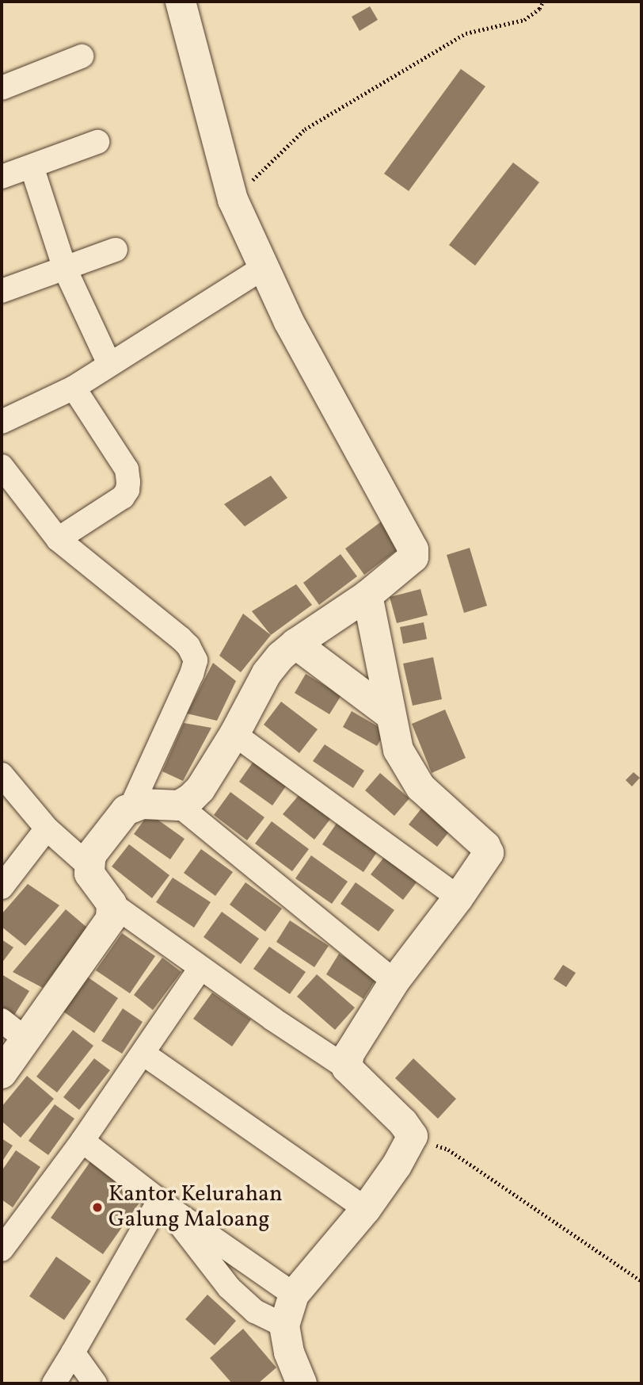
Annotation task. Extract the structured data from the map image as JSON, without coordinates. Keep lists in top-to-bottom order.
{
  "places": ["Kantor Kelurahan Galung Maloang"]
}
